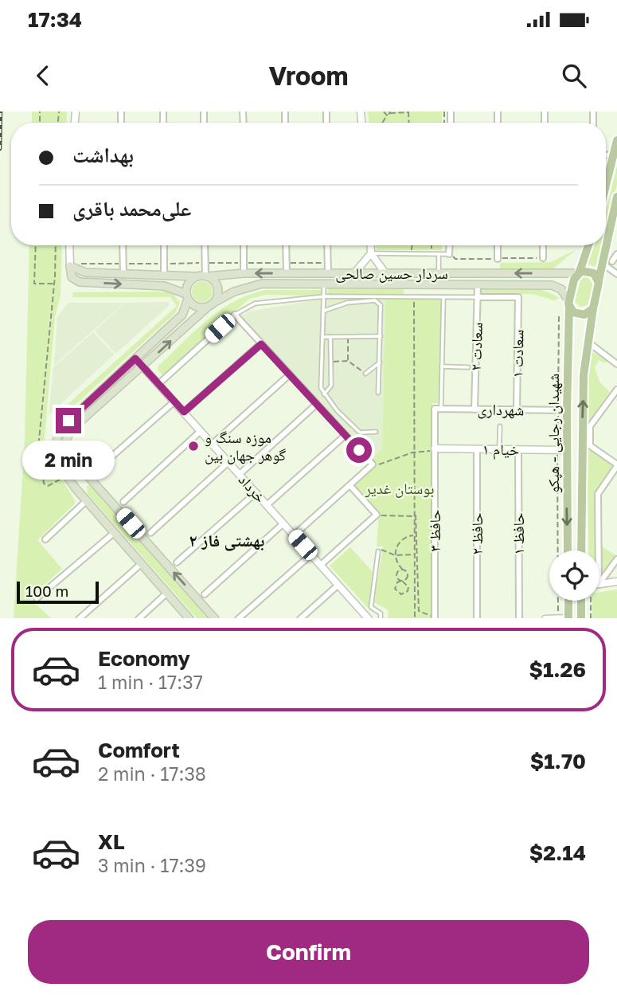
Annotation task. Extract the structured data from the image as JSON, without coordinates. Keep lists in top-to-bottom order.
{
  "streets": {
    "main road": ["سردار حسین صالحی", "شهیدان رجایی - هپکو"],
    "street": [
      "سعادت ۲",
      "سعادت ۱",
      "شهرداری",
      "خیام ۱",
      "خرداد",
      "حافظ ۳",
      "حافظ ۲",
      "حافظ ۱"
    ]
  },
  "crossings": [
    ["سردار حسین صالحی", "سعادت ۲"],
    ["سردار حسین صالحی", "شهیدان رجایی - هپکو"],
    ["سعادت ۲", "سعادت ۱"],
    ["سعادت ۲", "شهرداری"],
    ["سعادت ۱", "شهرداری"],
    ["شهرداری", "شهیدان رجایی - هپکو"],
    ["شهرداری", "حافظ ۳"],
    ["شهیدان رجایی - هپکو", "خیام ۱"],
    ["خیام ۱", "حافظ ۳"],
    ["خیام ۱", "حافظ ۲"],
    ["خیام ۱", "حافظ ۱"]
  ],
  "districts": ["بهشتی فاز ۲"],
  "parks": ["بوستان غدیر"],
  "places": ["موزه سنگ و گوهر جهان بین"],
  "scale_bar": "100 m",
  "page": {
    "status": "17:34",
    "header": "Vroom",
    "banner": ["بهداشت", "علی‌محمد باقری"],
    "bubble": "2 min",
    "scale": "100 m",
    "list": [
      {
        "name": "Economy",
        "note": "1 min · 17:37",
        "value": "$1.26"
      },
      {
        "name": "Comfort",
        "note": "2 min · 17:38",
        "value": "$1.70"
      },
      {
        "name": "XL",
        "note": "3 min · 17:39",
        "value": "$2.14"
      }
    ],
    "buttons": "Confirm"
  }
}
